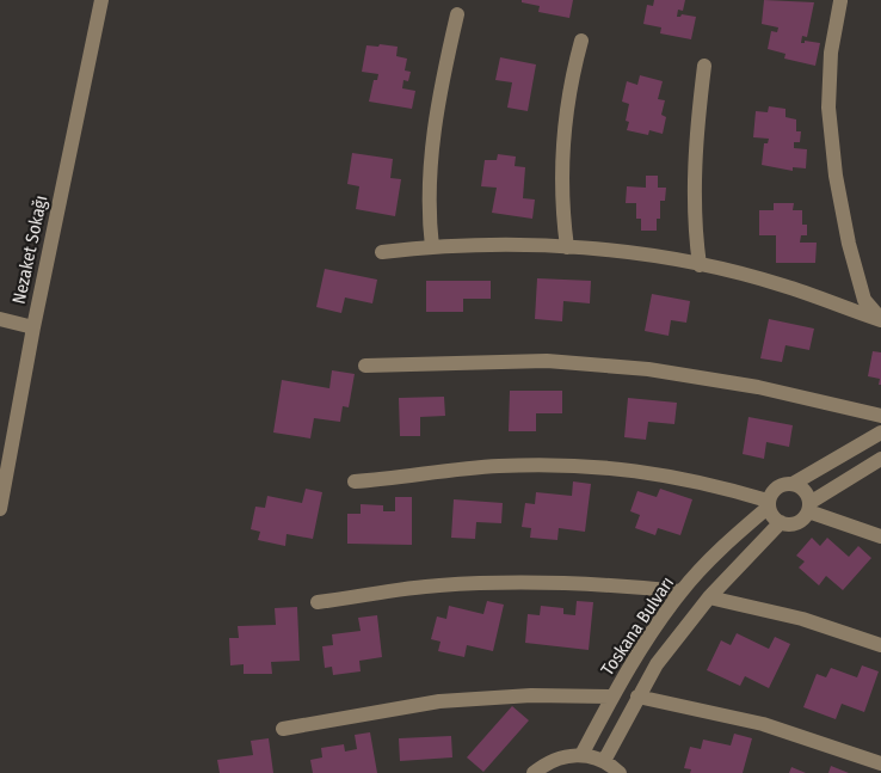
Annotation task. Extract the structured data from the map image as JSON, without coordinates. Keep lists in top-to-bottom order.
{
  "streets": {
    "street": ["Nezaket Sokağı", "Toskana Bulvarı"]
  }
}
